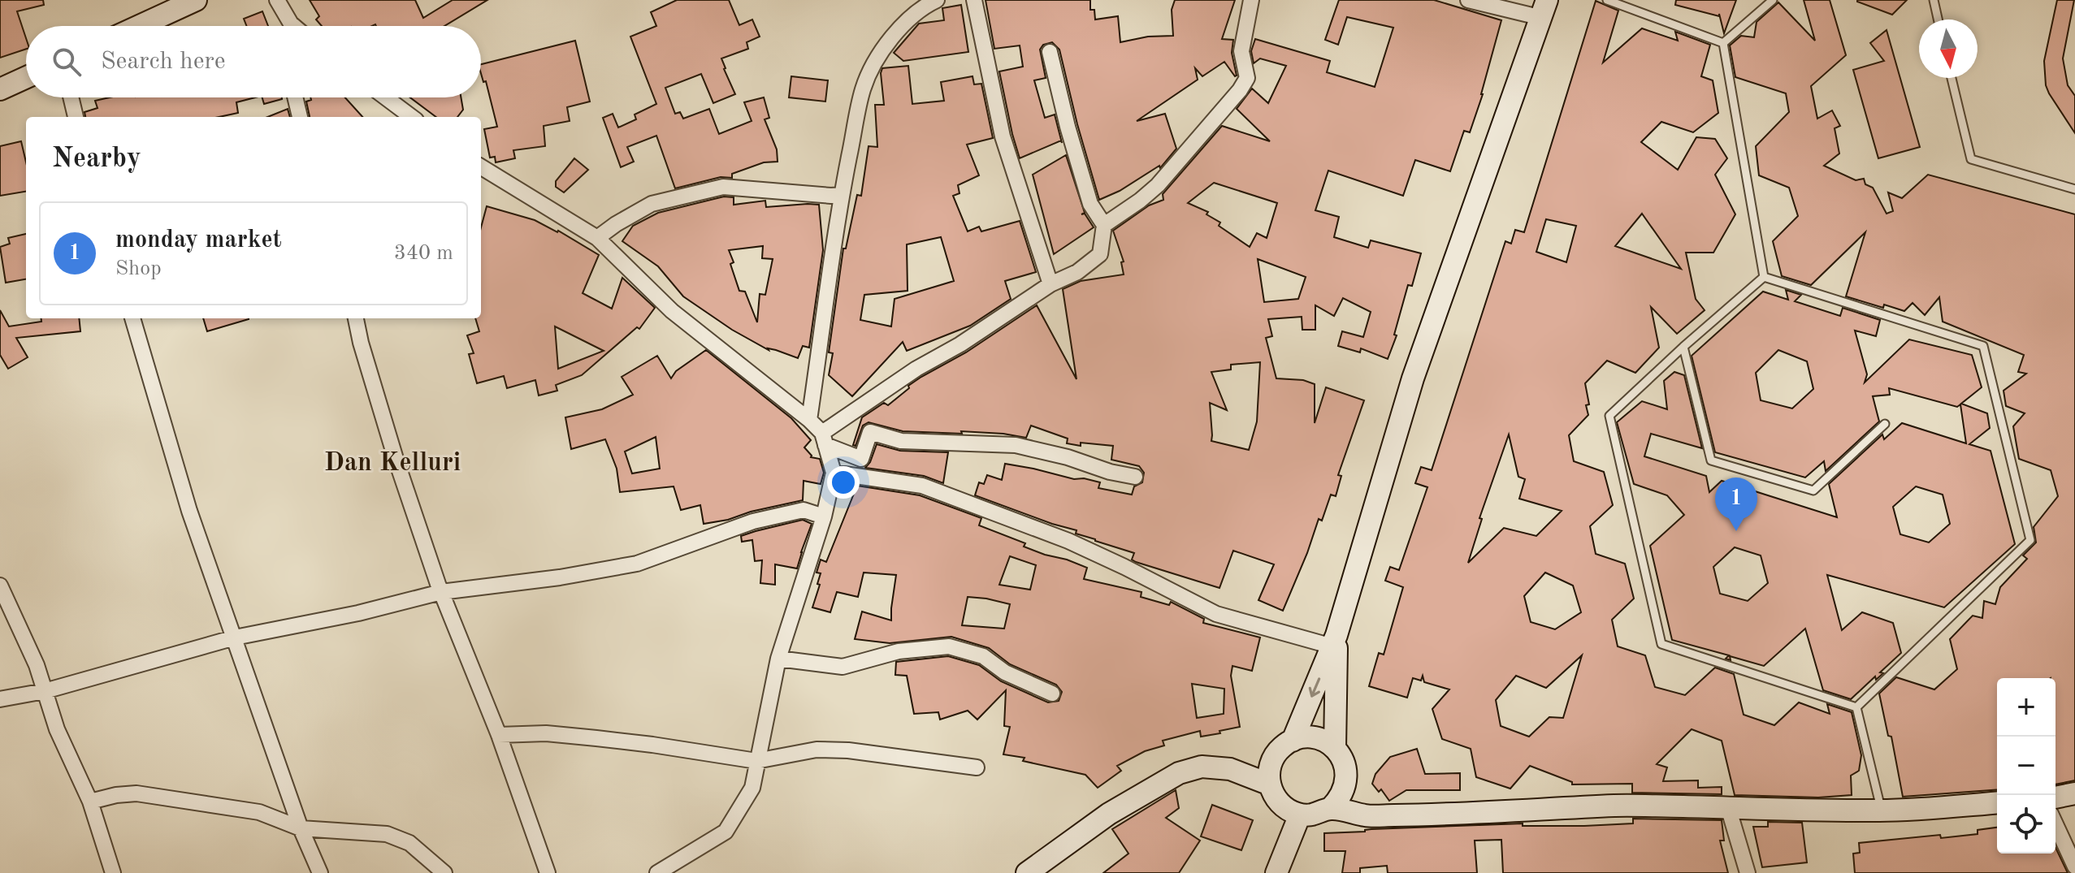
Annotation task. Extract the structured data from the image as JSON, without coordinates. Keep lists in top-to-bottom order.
{
  "districts": ["Dan Kelluri"],
  "north": "bottom",
  "page": {
    "search": "Search here",
    "heading": "Nearby",
    "list": [
      {
        "mark": "1",
        "name": "monday market",
        "note": "Shop",
        "value": "340 m"
      }
    ],
    "pins": "1",
    "map_buttons": ["+", "−"]
  }
}
